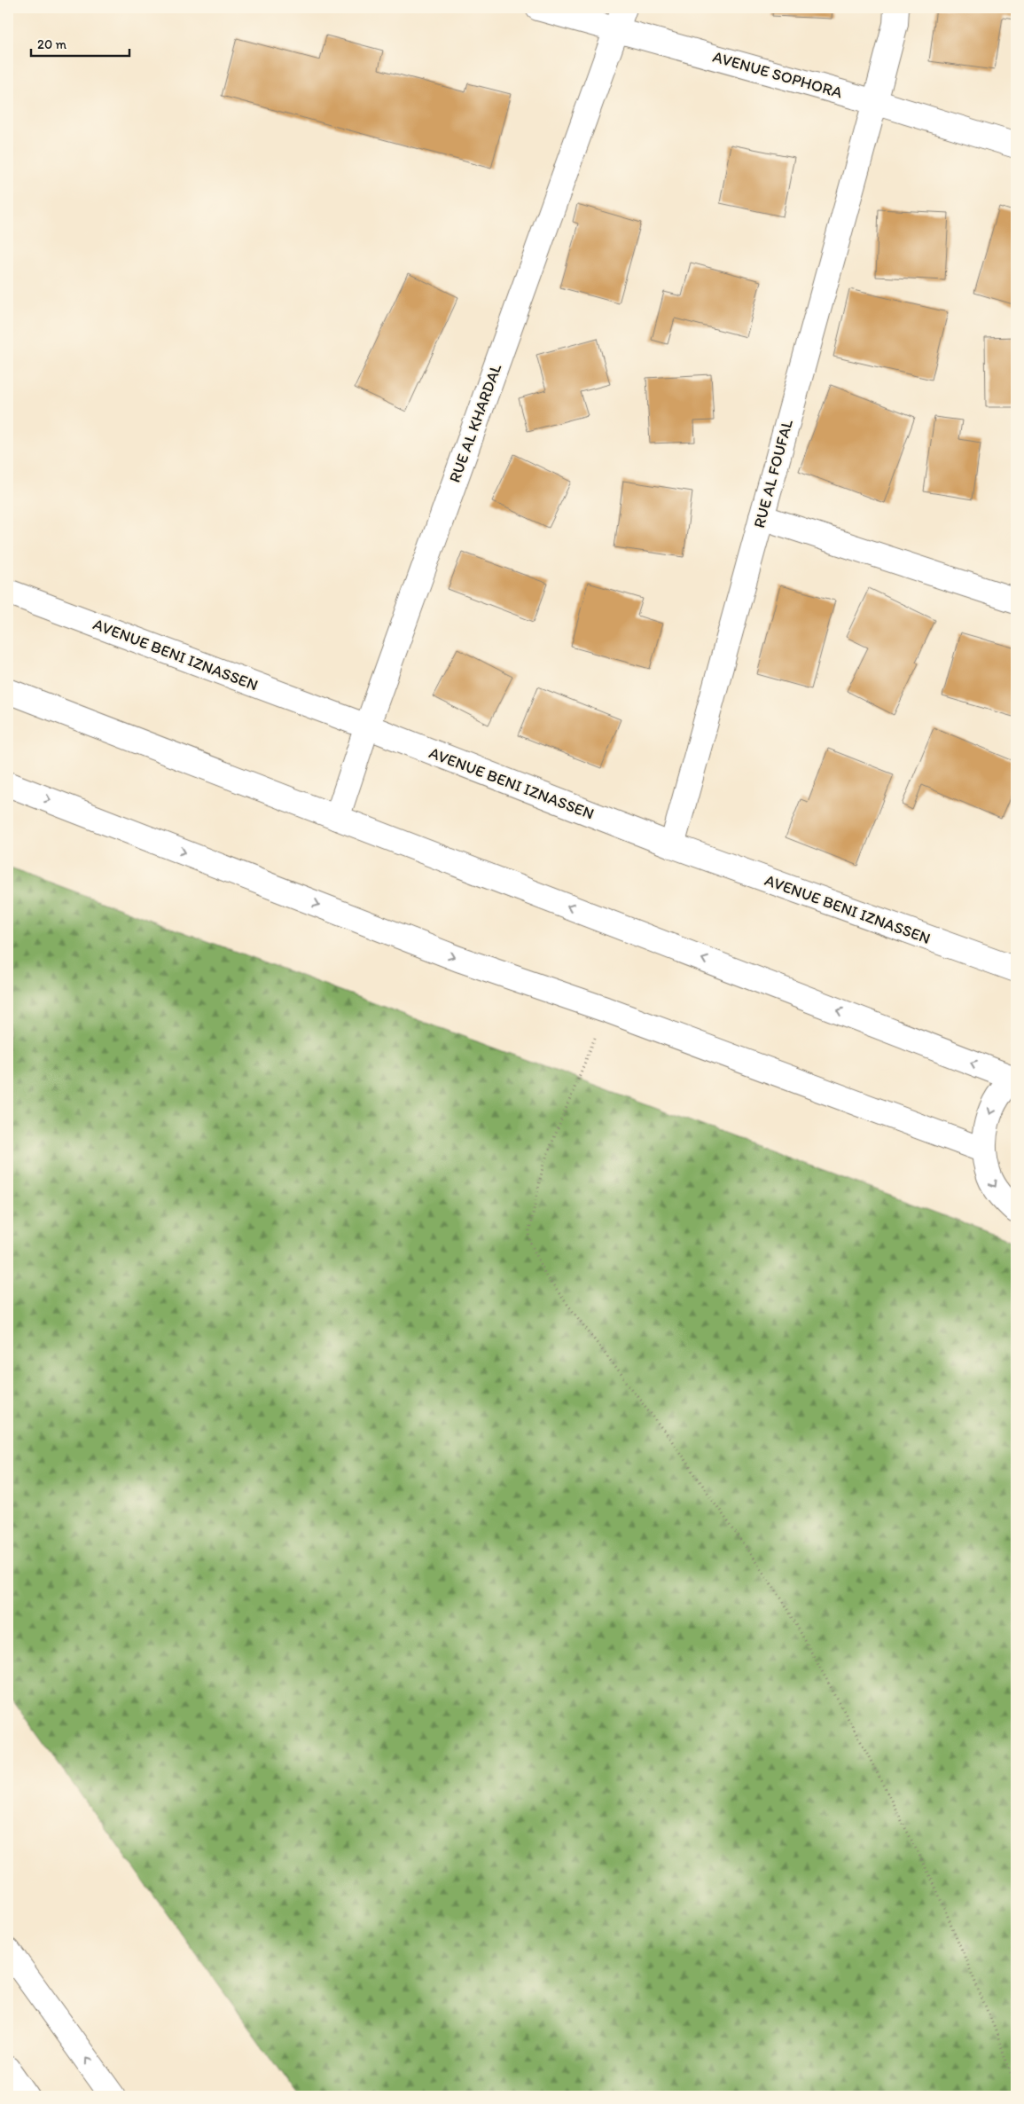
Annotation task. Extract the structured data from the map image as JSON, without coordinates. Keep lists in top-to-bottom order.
{
  "streets": {
    "main road": [
      "AVENUE SOPHORA",
      "RUE AL KHARDAL",
      "RUE AL FOUFAL",
      "AVENUE BENI IZNASSEN"
    ]
  },
  "crossings": [
    ["AVENUE SOPHORA", "RUE AL KHARDAL"],
    ["AVENUE SOPHORA", "RUE AL FOUFAL"],
    ["RUE AL KHARDAL", "AVENUE BENI IZNASSEN"],
    ["RUE AL FOUFAL", "AVENUE BENI IZNASSEN"]
  ],
  "scale_bar": "20 m"
}
